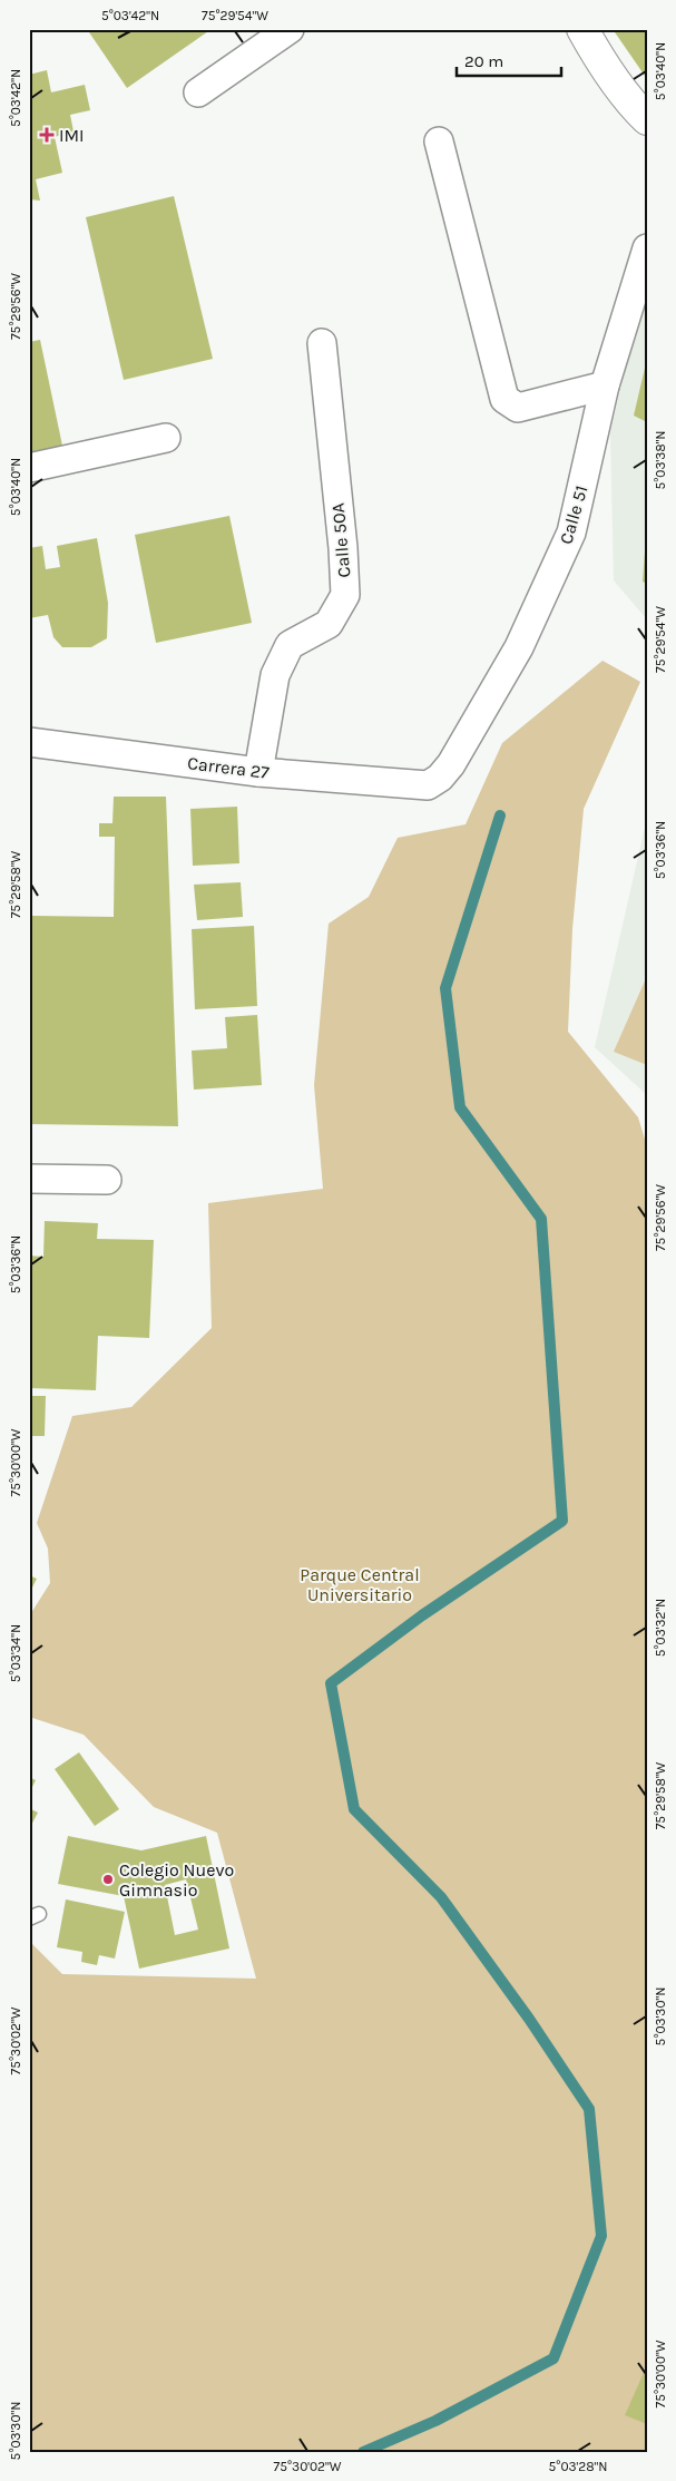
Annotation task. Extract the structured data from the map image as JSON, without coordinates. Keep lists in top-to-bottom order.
{
  "streets": {
    "street": ["Calle 51", "Calle 50A", "Carrera 27"]
  },
  "crossings": [
    ["Calle 51", "Carrera 27"],
    ["Calle 50A", "Carrera 27"]
  ],
  "parks": ["Parque Central Universitario"],
  "places": {
    "health": ["IMI"],
    "other": ["Colegio Nuevo Gimnasio"]
  },
  "scale_bar": "20 m",
  "coordinates": [
    "5°03'42\"N",
    "75°29'54\"W",
    "5°03'40\"N",
    "75°29'56\"W",
    "5°03'38\"N",
    "5°03'36\"N",
    "75°29'58\"W",
    "75°30'00\"W",
    "5°03'32\"N",
    "5°03'34\"N",
    "5°03'30\"N",
    "75°30'02\"W",
    "5°03'28\"N"
  ]
}
